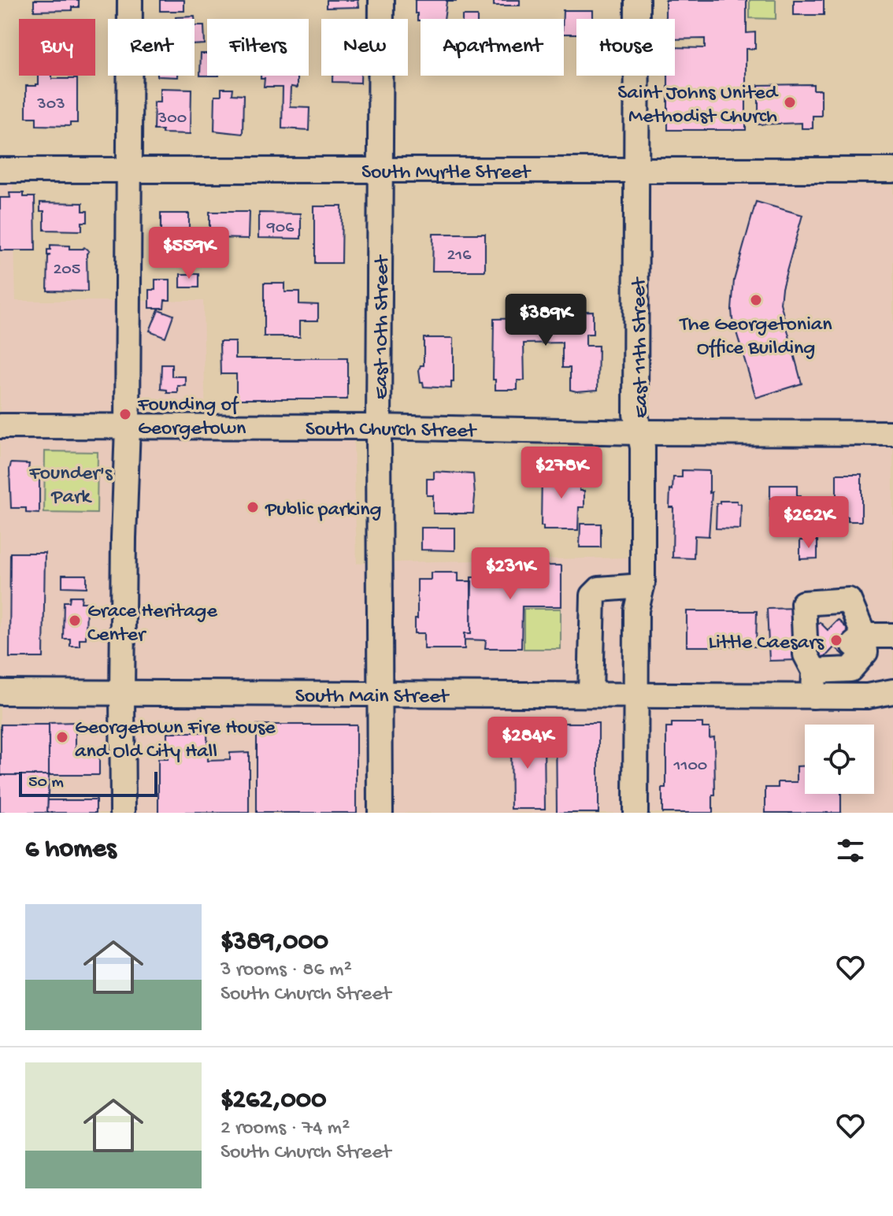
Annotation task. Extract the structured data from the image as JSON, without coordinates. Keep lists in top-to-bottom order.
{
  "streets": {
    "street": [
      "South Myrtle Street",
      "East 10th Street",
      "East 11th Street",
      "South Church Street",
      "South Main Street"
    ]
  },
  "crossings": [
    ["South Myrtle Street", "East 10th Street"],
    ["South Myrtle Street", "East 11th Street"],
    ["East 10th Street", "South Church Street"],
    ["East 10th Street", "South Main Street"],
    ["East 11th Street", "South Church Street"],
    ["East 11th Street", "South Main Street"]
  ],
  "parks": ["Founder's Park"],
  "places": [
    "Saint Johns United Methodist Church",
    "The Georgetonian Office Building",
    "Founding of Georgetown",
    "Public parking",
    "Grace Heritage Center",
    "Little Caesars",
    "Georgetown Fire House and Old City Hall"
  ],
  "house_numbers": [
    "303",
    "300",
    "906",
    "216",
    "205",
    "1100"
  ],
  "scale_bar": "50 m",
  "page": {
    "chip": [
      "Buy",
      "Rent",
      "Filters",
      "New",
      "Apartment",
      "House"
    ],
    "price": [
      "$559K",
      "$389K",
      "$278K",
      "$262K",
      "$231K",
      "$284K"
    ],
    "scale": "50 m",
    "heading": "6 homes",
    "list": [
      {
        "name": "$389,000",
        "note": "3 rooms · 86 m² · South Church Street"
      },
      {
        "name": "$262,000",
        "note": "2 rooms · 74 m² · South Church Street"
      }
    ]
  }
}
